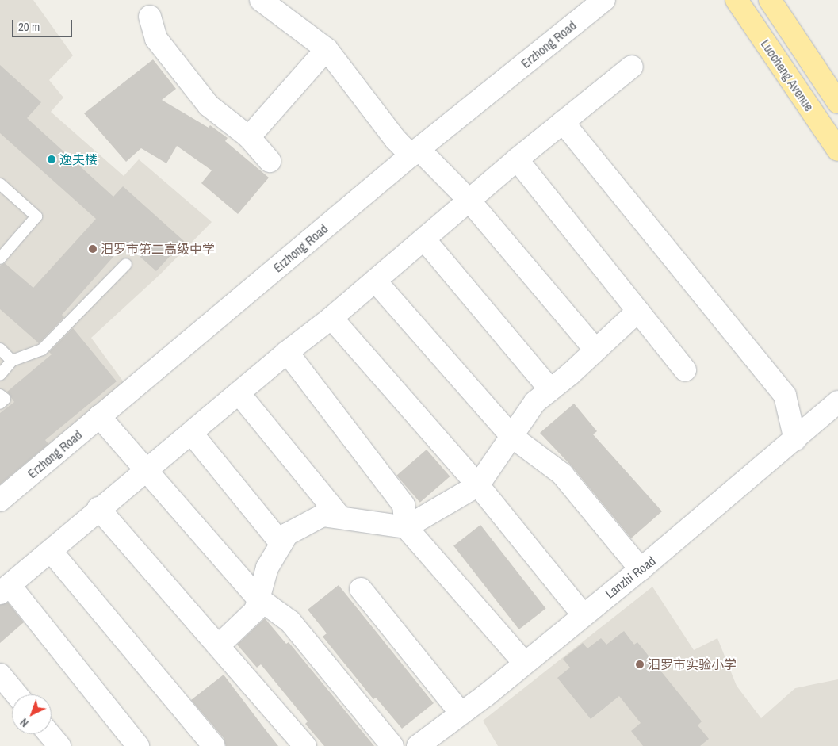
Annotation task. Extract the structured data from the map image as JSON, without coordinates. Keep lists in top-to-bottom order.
{
  "streets": {
    "highway": ["Luocheng Avenue"],
    "street": ["Erzhong Road", "Lanzhi Road"]
  },
  "places": ["逸夫楼", "汨罗市第二高级中学", "汨罗市实验小学"],
  "scale_bar": "20 m",
  "north": "bottom left"
}
